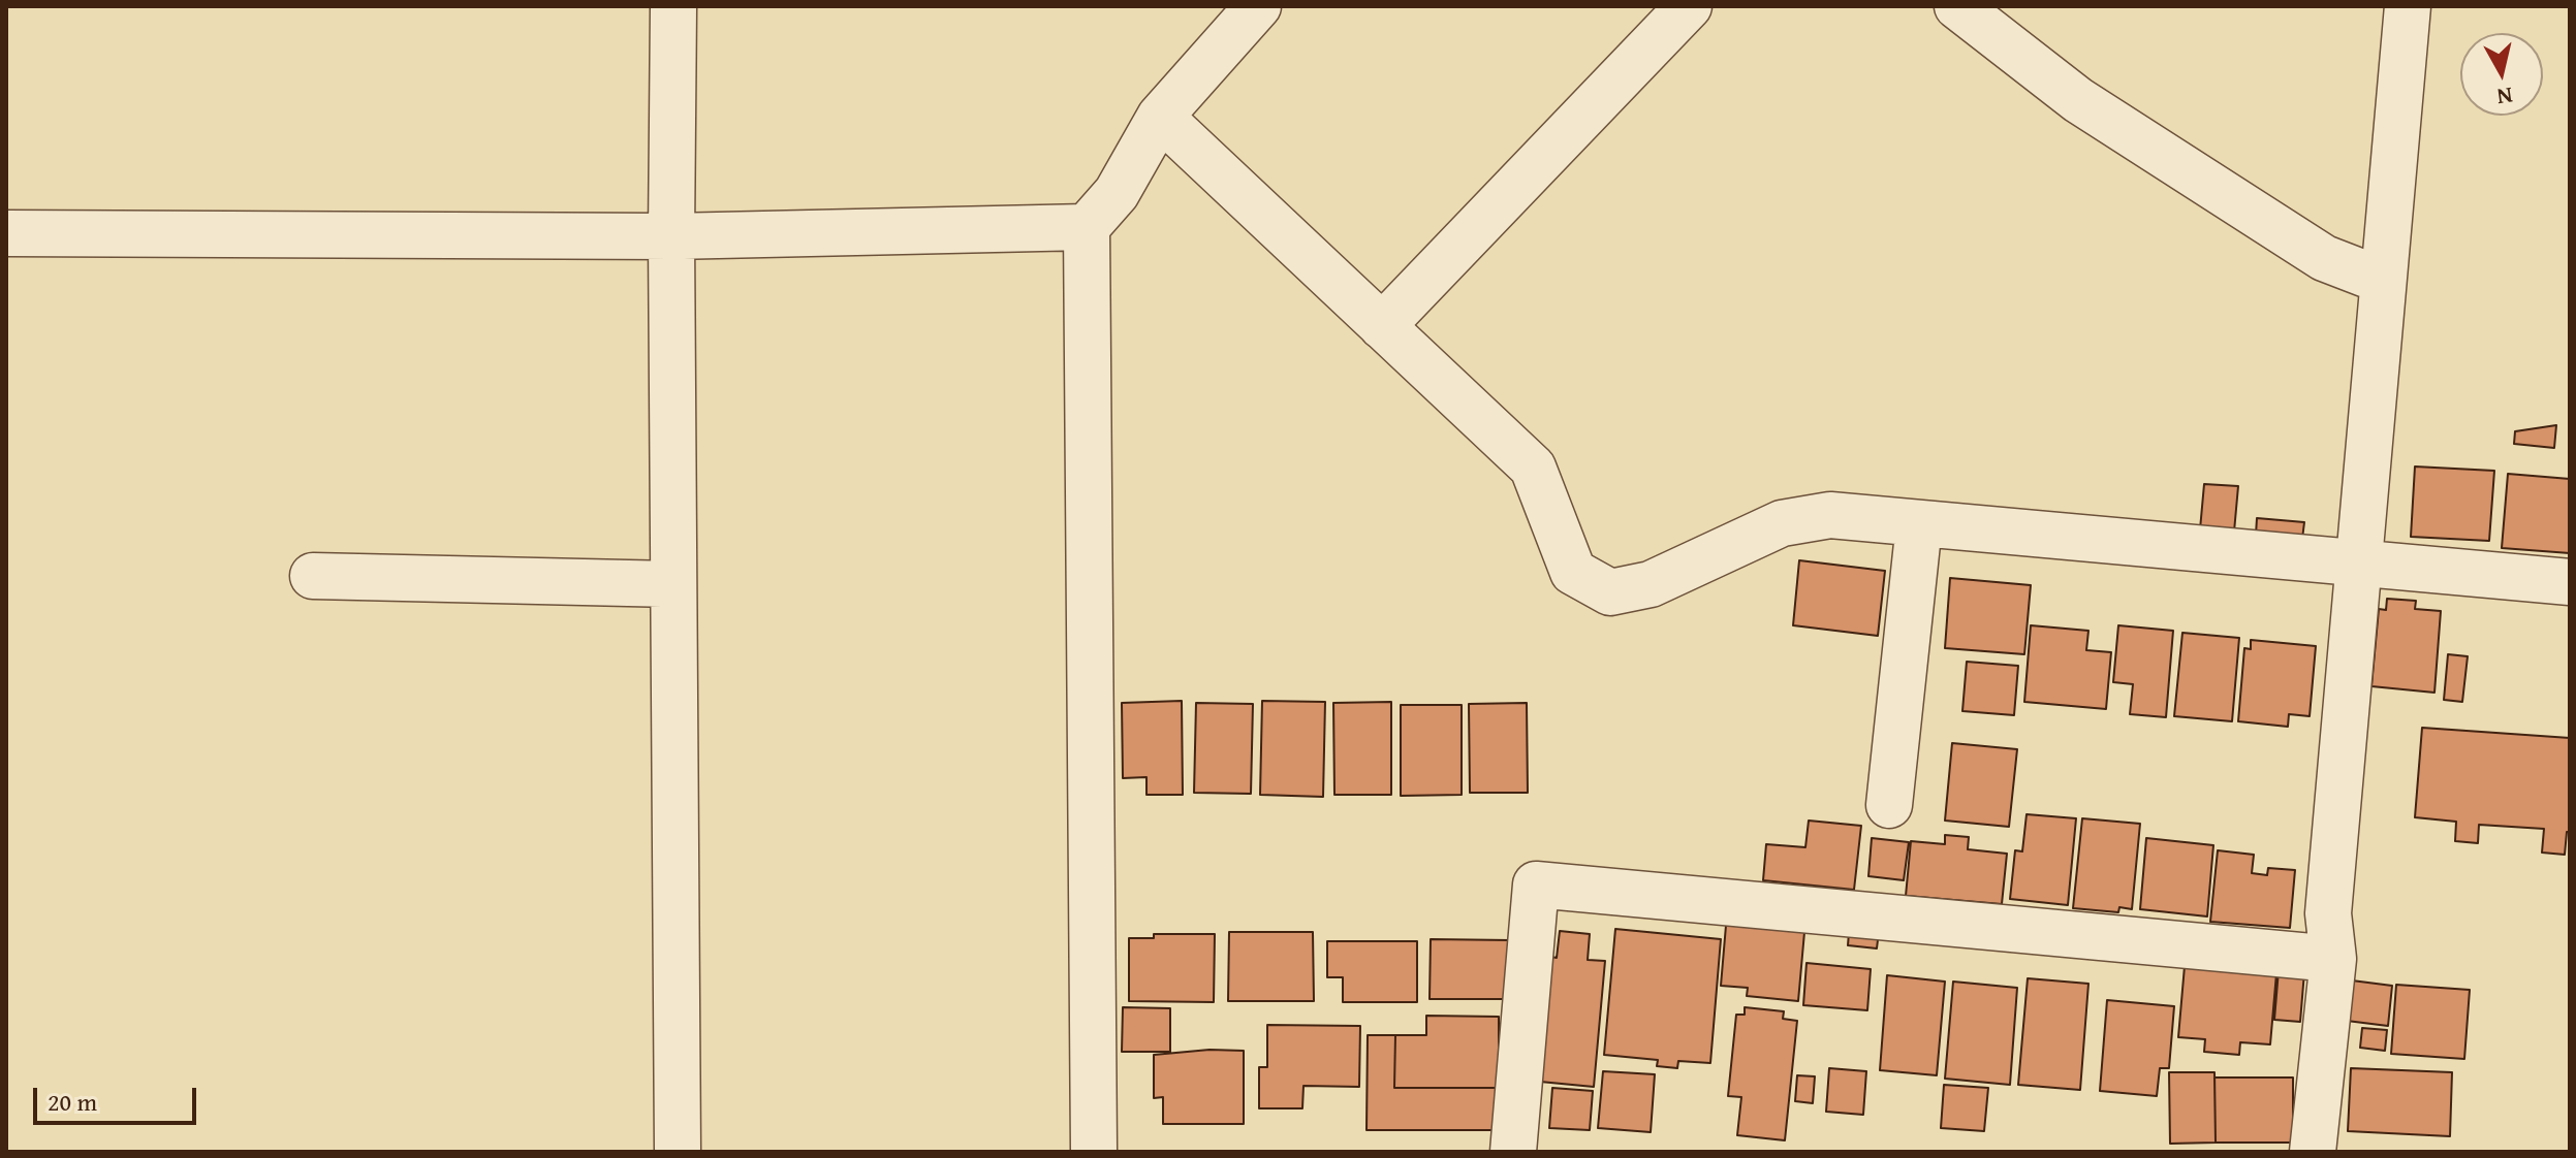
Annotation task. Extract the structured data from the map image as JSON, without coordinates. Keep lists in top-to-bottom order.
{
  "scale_bar": "20 m",
  "north": "bottom"
}
